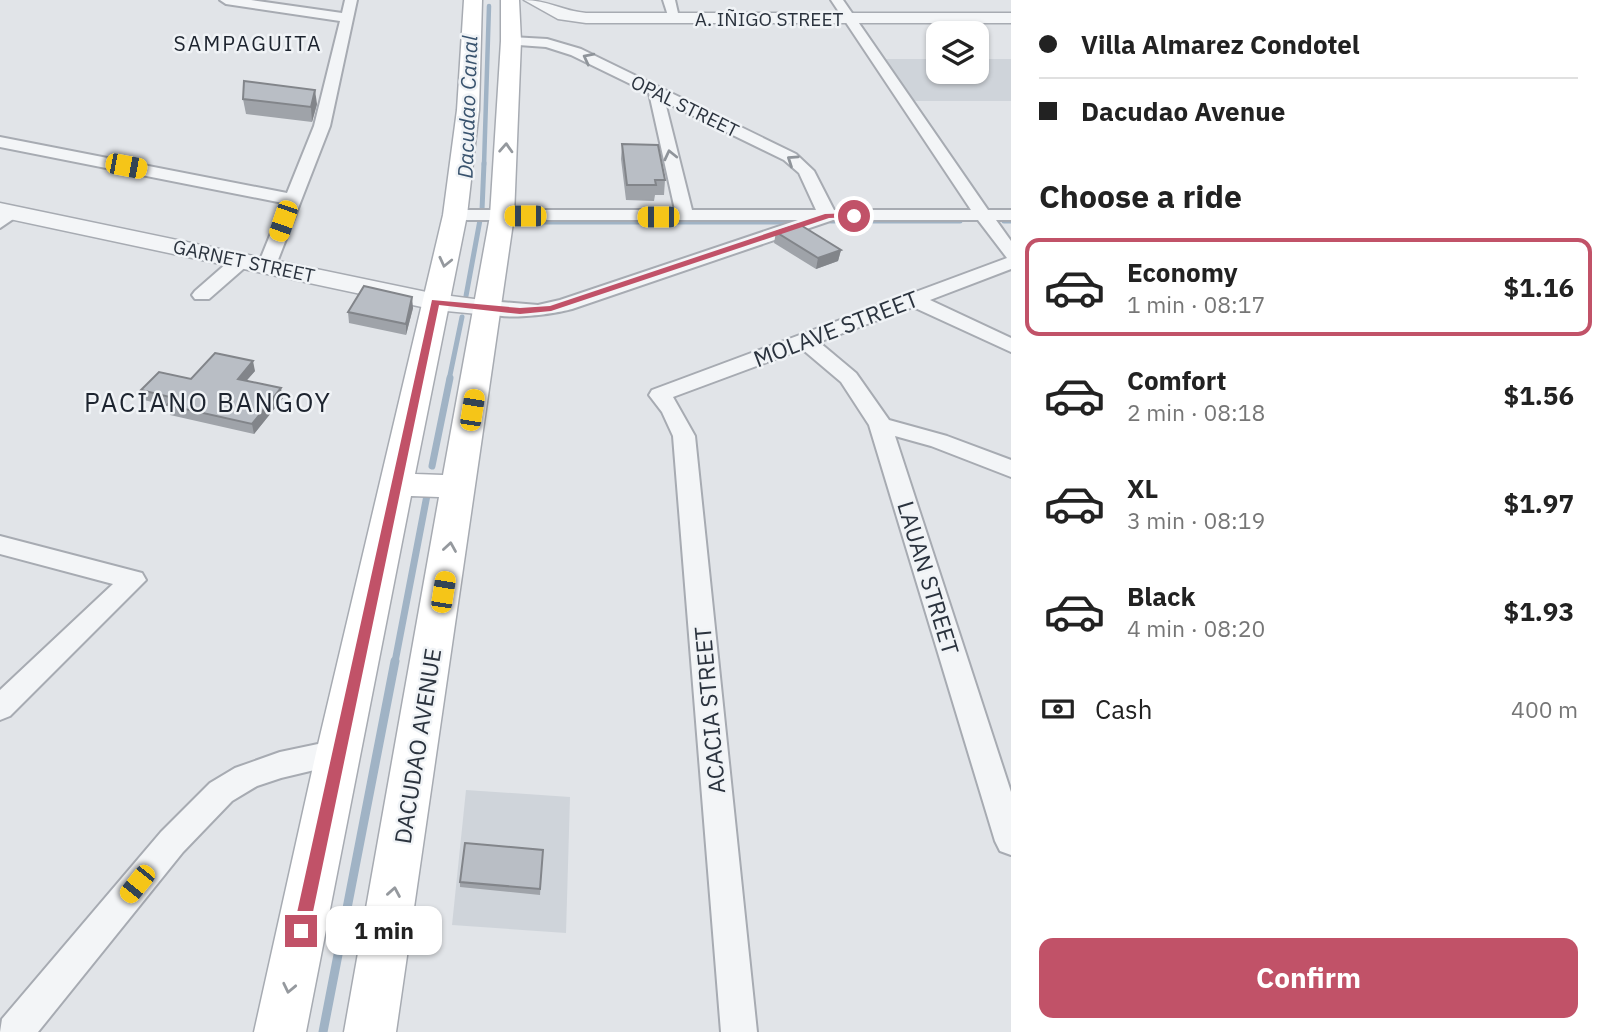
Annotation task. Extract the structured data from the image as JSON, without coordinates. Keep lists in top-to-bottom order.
{
  "streets": {
    "main road": ["DACUDAO AVENUE"],
    "street": [
      "A. IÑIGO STREET",
      "OPAL STREET",
      "GARNET STREET",
      "MOLAVE STREET",
      "LAUAN STREET",
      "ACACIA STREET"
    ]
  },
  "crossings": [
    ["OPAL STREET", "DACUDAO AVENUE"],
    ["GARNET STREET", "DACUDAO AVENUE"],
    ["MOLAVE STREET", "LAUAN STREET"],
    ["MOLAVE STREET", "ACACIA STREET"]
  ],
  "one_way": ["OPAL STREET"],
  "districts": ["SAMPAGUITA", "PACIANO BANGOY"],
  "water": ["Dacudao Canal"],
  "page": {
    "banner": ["Villa Almarez Condotel", "Dacudao Avenue"],
    "heading": "Choose a ride",
    "list": [
      {
        "name": "Economy",
        "note": "1 min · 08:17",
        "value": "$1.16"
      },
      {
        "name": "Comfort",
        "note": "2 min · 08:18",
        "value": "$1.56"
      },
      {
        "name": "XL",
        "note": "3 min · 08:19",
        "value": "$1.97"
      },
      {
        "name": "Black",
        "note": "4 min · 08:20",
        "value": "$1.93"
      }
    ],
    "pay": ["Cash", "400 m"],
    "bubble": "1 min",
    "buttons": "Confirm"
  }
}
